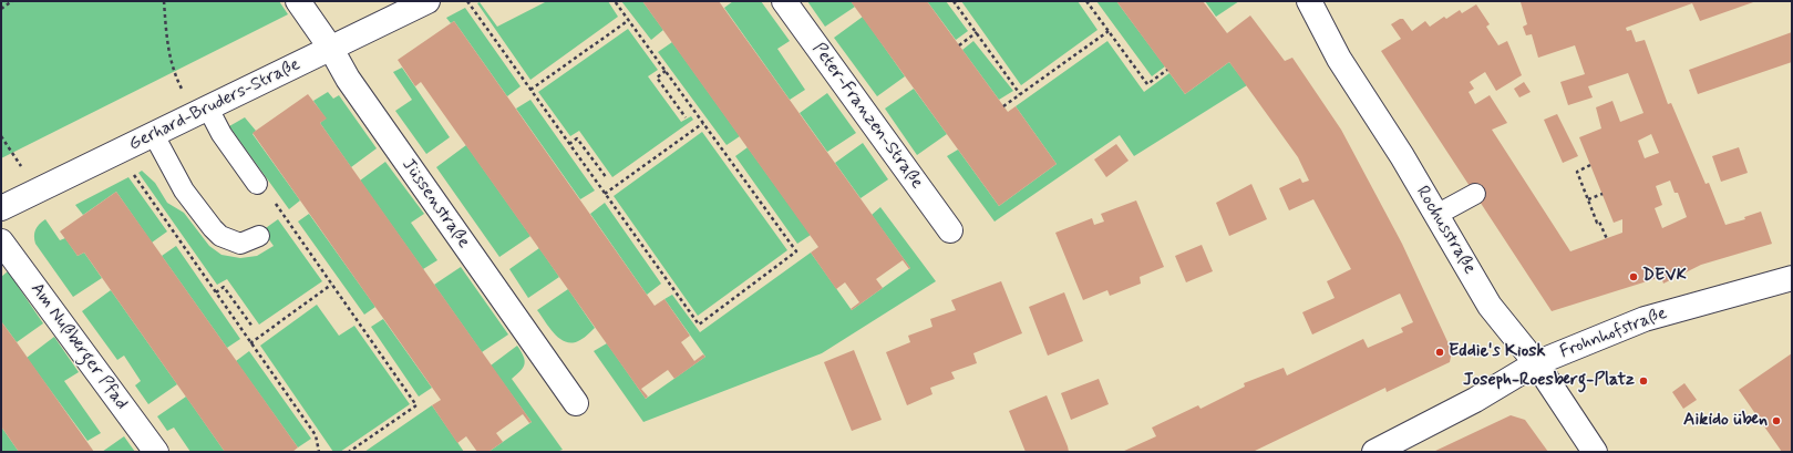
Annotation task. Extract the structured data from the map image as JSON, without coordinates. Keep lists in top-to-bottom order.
{
  "streets": {
    "street": [
      "Gerhard-Bruders-Straße",
      "Peter-Franzen-Straße",
      "Jüssenstraße",
      "Rochusstraße",
      "Frohnhofstraße",
      "Am Nußberger Pfad"
    ]
  },
  "crossings": [
    ["Gerhard-Bruders-Straße", "Jüssenstraße"],
    ["Rochusstraße", "Frohnhofstraße"]
  ],
  "places": [
    "DEVK",
    "Eddie's Kiosk",
    "Joseph-Roesberg-Platz",
    "Aikido üben"
  ]
}
